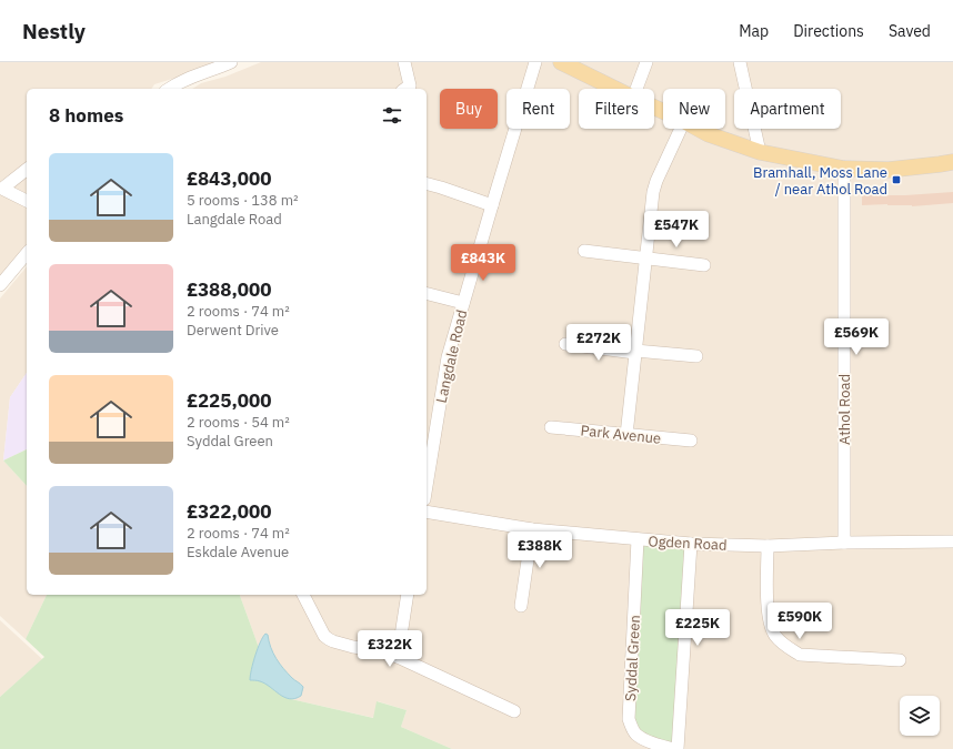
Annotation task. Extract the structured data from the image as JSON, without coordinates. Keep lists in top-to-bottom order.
{
  "streets": {
    "street": [
      "Langdale Road",
      "Athol Road",
      "Park Avenue",
      "Ogden Road",
      "Syddal Green"
    ]
  },
  "crossings": [
    ["Athol Road", "Ogden Road"],
    ["Ogden Road", "Syddal Green"]
  ],
  "places": {
    "transit": ["Bramhall, Moss Lane / near Athol Road"]
  },
  "page": {
    "header": "Nestly",
    "nav": ["Map", "Directions", "Saved"],
    "chip": [
      "Buy",
      "Rent",
      "Filters",
      "New",
      "Apartment"
    ],
    "heading": "8 homes",
    "list": [
      {
        "name": "£843,000",
        "note": "5 rooms · 138 m² · Langdale Road"
      },
      {
        "name": "£388,000",
        "note": "2 rooms · 74 m² · Derwent Drive"
      },
      {
        "name": "£225,000",
        "note": "2 rooms · 54 m² · Syddal Green"
      },
      {
        "name": "£322,000",
        "note": "2 rooms · 74 m² · Eskdale Avenue"
      }
    ],
    "price": [
      "£547K",
      "£843K",
      "£569K",
      "£272K",
      "£388K",
      "£590K",
      "£225K",
      "£322K"
    ]
  }
}
